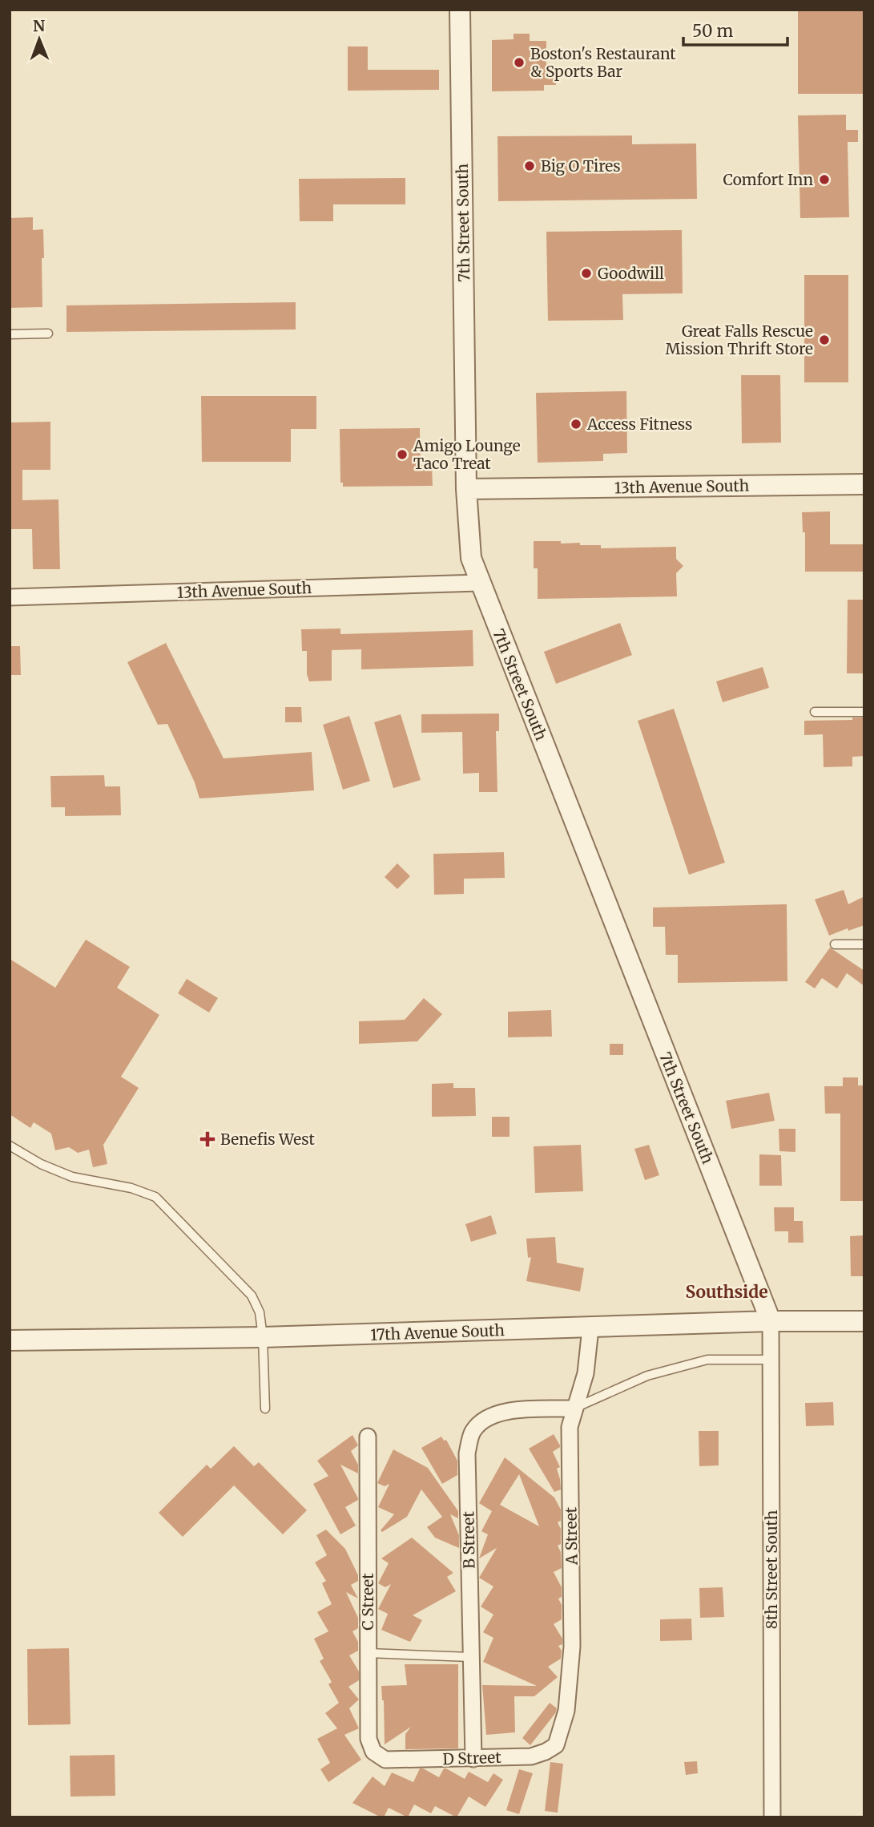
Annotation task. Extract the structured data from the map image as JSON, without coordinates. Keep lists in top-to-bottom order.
{
  "streets": {
    "street": [
      "7th Street South",
      "13th Avenue South",
      "17th Avenue South",
      "A Street",
      "B Street",
      "8th Street South",
      "C Street",
      "D Street"
    ]
  },
  "crossings": [
    ["7th Street South", "13th Avenue South"],
    ["7th Street South", "17th Avenue South"],
    ["7th Street South", "8th Street South"],
    ["17th Avenue South", "A Street"],
    ["17th Avenue South", "8th Street South"],
    ["A Street", "B Street"],
    ["A Street", "D Street"],
    ["B Street", "D Street"],
    ["C Street", "D Street"]
  ],
  "districts": ["Southside"],
  "places": {
    "other": [
      "Boston's Restaurant & Sports Bar",
      "Big O Tires",
      "Comfort Inn",
      "Goodwill",
      "Great Falls Rescue Mission Thrift Store",
      "Access Fitness",
      "Amigo Lounge Taco Treat"
    ],
    "health": ["Benefis West"]
  },
  "scale_bar": "50 m",
  "north": "top"
}
